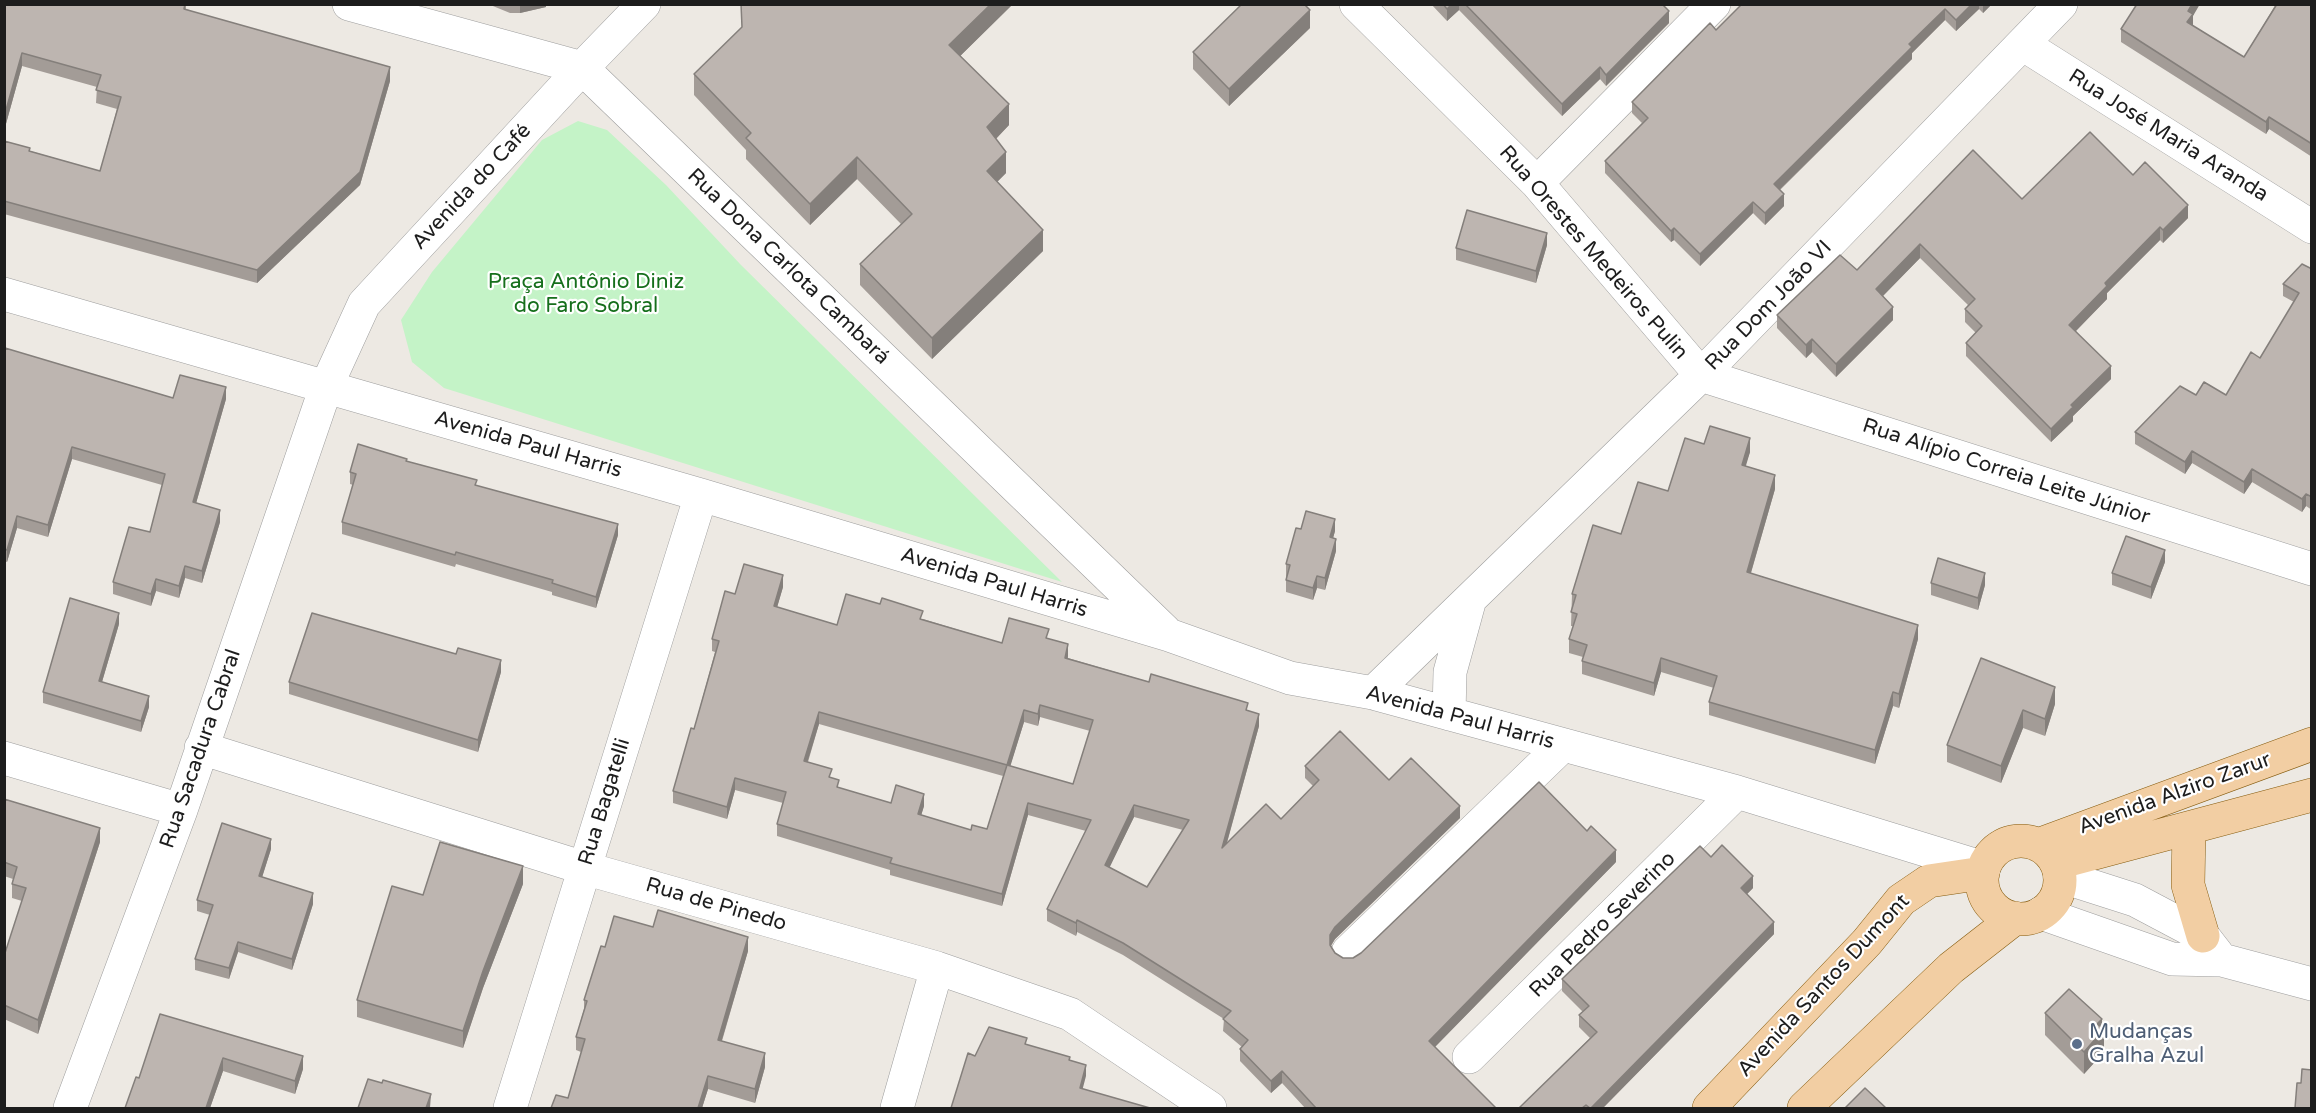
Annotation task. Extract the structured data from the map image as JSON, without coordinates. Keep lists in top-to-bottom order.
{
  "streets": {
    "main road": ["Avenida Alziro Zarur", "Avenida Santos Dumont"],
    "street": [
      "Rua José Maria Aranda",
      "Avenida do Café",
      "Rua Orestes Medeiros Pulin",
      "Rua Dona Carlota Cambará",
      "Rua Dom João VI",
      "Avenida Paul Harris",
      "Rua Alípio Correia Leite Júnior",
      "Rua Sacadura Cabral",
      "Rua Bagatelli",
      "Rua de Pinedo",
      "Rua Pedro Severino"
    ]
  },
  "crossings": [
    ["Rua José Maria Aranda", "Rua Dom João VI"],
    ["Avenida do Café", "Rua Dona Carlota Cambará"],
    ["Avenida do Café", "Avenida Paul Harris"],
    ["Avenida do Café", "Rua Sacadura Cabral"],
    ["Rua Orestes Medeiros Pulin", "Rua Dom João VI"],
    ["Rua Orestes Medeiros Pulin", "Rua Alípio Correia Leite Júnior"],
    ["Rua Dona Carlota Cambará", "Avenida Paul Harris"],
    ["Rua Dom João VI", "Avenida Paul Harris"],
    ["Rua Dom João VI", "Rua Alípio Correia Leite Júnior"],
    ["Avenida Paul Harris", "Rua Sacadura Cabral"],
    ["Avenida Paul Harris", "Avenida Alziro Zarur"],
    ["Avenida Paul Harris", "Rua Bagatelli"],
    ["Avenida Paul Harris", "Rua Pedro Severino"],
    ["Avenida Paul Harris", "Avenida Santos Dumont"],
    ["Rua Sacadura Cabral", "Rua de Pinedo"],
    ["Avenida Alziro Zarur", "Avenida Santos Dumont"],
    ["Rua Bagatelli", "Rua de Pinedo"]
  ],
  "parks": ["Praça Antônio Diniz do Faro Sobral"],
  "places": ["Mudanças Gralha Azul"]
}
